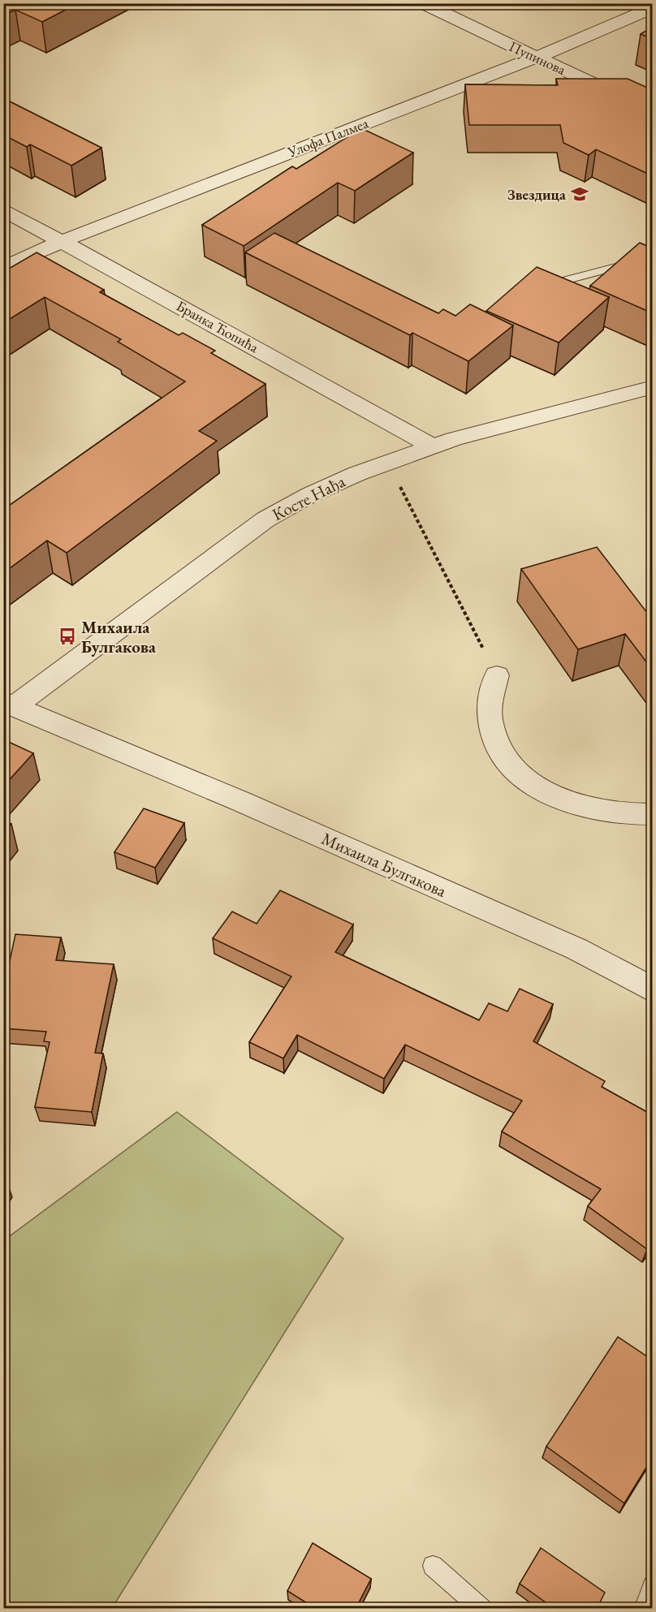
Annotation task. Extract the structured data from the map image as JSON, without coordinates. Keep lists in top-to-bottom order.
{
  "streets": {
    "street": [
      "Пупинова",
      "Улофа Палмеа",
      "Бранка Ћопића",
      "Косте Нађа",
      "Михаила Булгакова"
    ]
  },
  "crossings": [
    ["Пупинова", "Улофа Палмеа"],
    ["Улофа Палмеа", "Бранка Ћопића"],
    ["Бранка Ћопића", "Косте Нађа"],
    ["Косте Нађа", "Михаила Булгакова"]
  ],
  "places": {
    "school or university": ["Звездица"],
    "bus stop": ["Михаила Булгакова"]
  }
}
